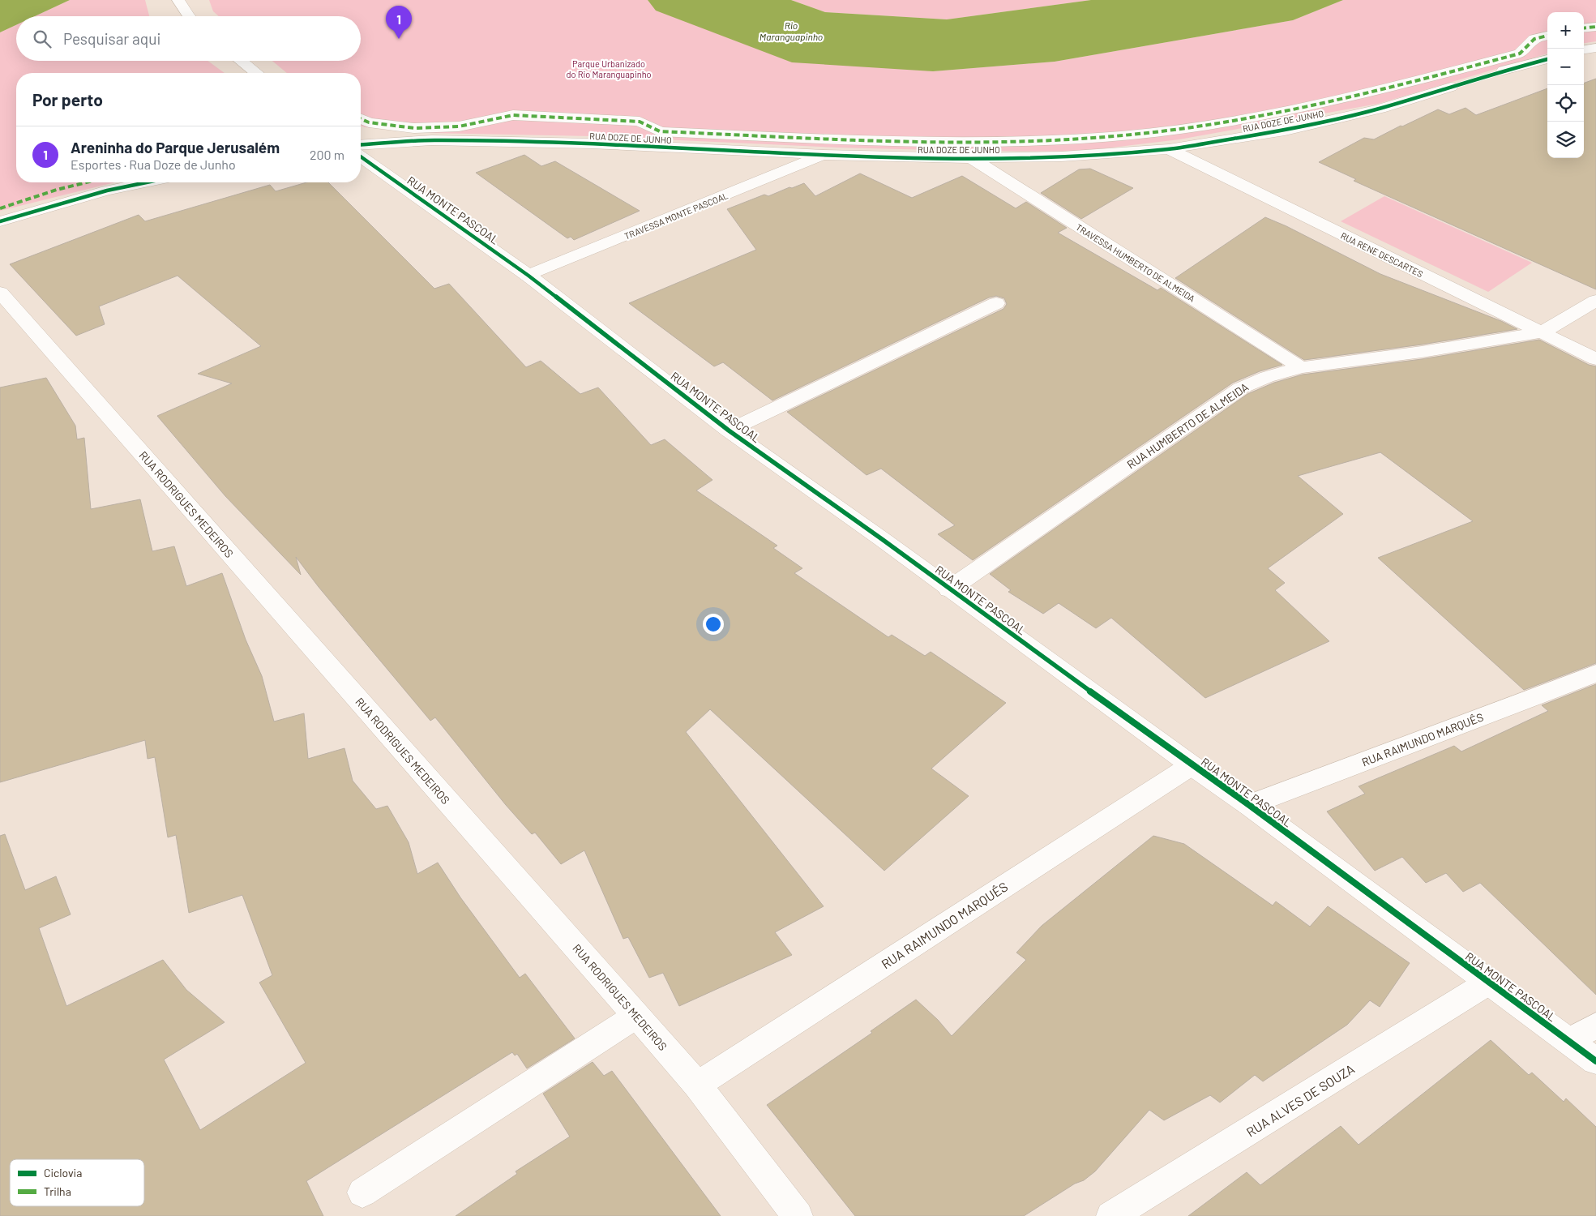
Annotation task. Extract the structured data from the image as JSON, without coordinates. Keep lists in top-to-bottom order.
{
  "streets": {
    "street": [
      "RUA DOZE DE JUNHO",
      "RUA MONTE PASCOAL",
      "TRAVESSA MONTE PASCOAL",
      "RUA RENE DESCARTES",
      "TRAVESSA HUMBERTO DE ALMEIDA",
      "RUA HUMBERTO DE ALMEIDA",
      "RUA RODRIGUES MEDEIROS",
      "RUA RAIMUNDO MARQUÊS",
      "RUA ALVES DE SOUZA"
    ]
  },
  "crossings": [
    ["RUA DOZE DE JUNHO", "TRAVESSA MONTE PASCOAL"],
    ["RUA DOZE DE JUNHO", "RUA RENE DESCARTES"],
    ["RUA DOZE DE JUNHO", "TRAVESSA HUMBERTO DE ALMEIDA"],
    ["RUA MONTE PASCOAL", "TRAVESSA MONTE PASCOAL"],
    ["RUA MONTE PASCOAL", "RUA HUMBERTO DE ALMEIDA"],
    ["RUA MONTE PASCOAL", "RUA RAIMUNDO MARQUÊS"],
    ["RUA MONTE PASCOAL", "RUA ALVES DE SOUZA"],
    ["RUA RENE DESCARTES", "RUA HUMBERTO DE ALMEIDA"],
    ["TRAVESSA HUMBERTO DE ALMEIDA", "RUA HUMBERTO DE ALMEIDA"],
    ["RUA RODRIGUES MEDEIROS", "RUA RAIMUNDO MARQUÊS"]
  ],
  "water": ["Rio Maranguapinho"],
  "parks": ["Parque Urbanizado do Rio Maranguapinho"],
  "legend": ["Ciclovia", "Trilha"],
  "page": {
    "pins": "1",
    "map_buttons": ["+", "−"],
    "search": "Pesquisar aqui",
    "heading": "Por perto",
    "list": [
      {
        "mark": "1",
        "name": "Areninha do Parque Jerusalém",
        "note": "Esportes · Rua Doze de Junho",
        "value": "200 m"
      }
    ]
  }
}
